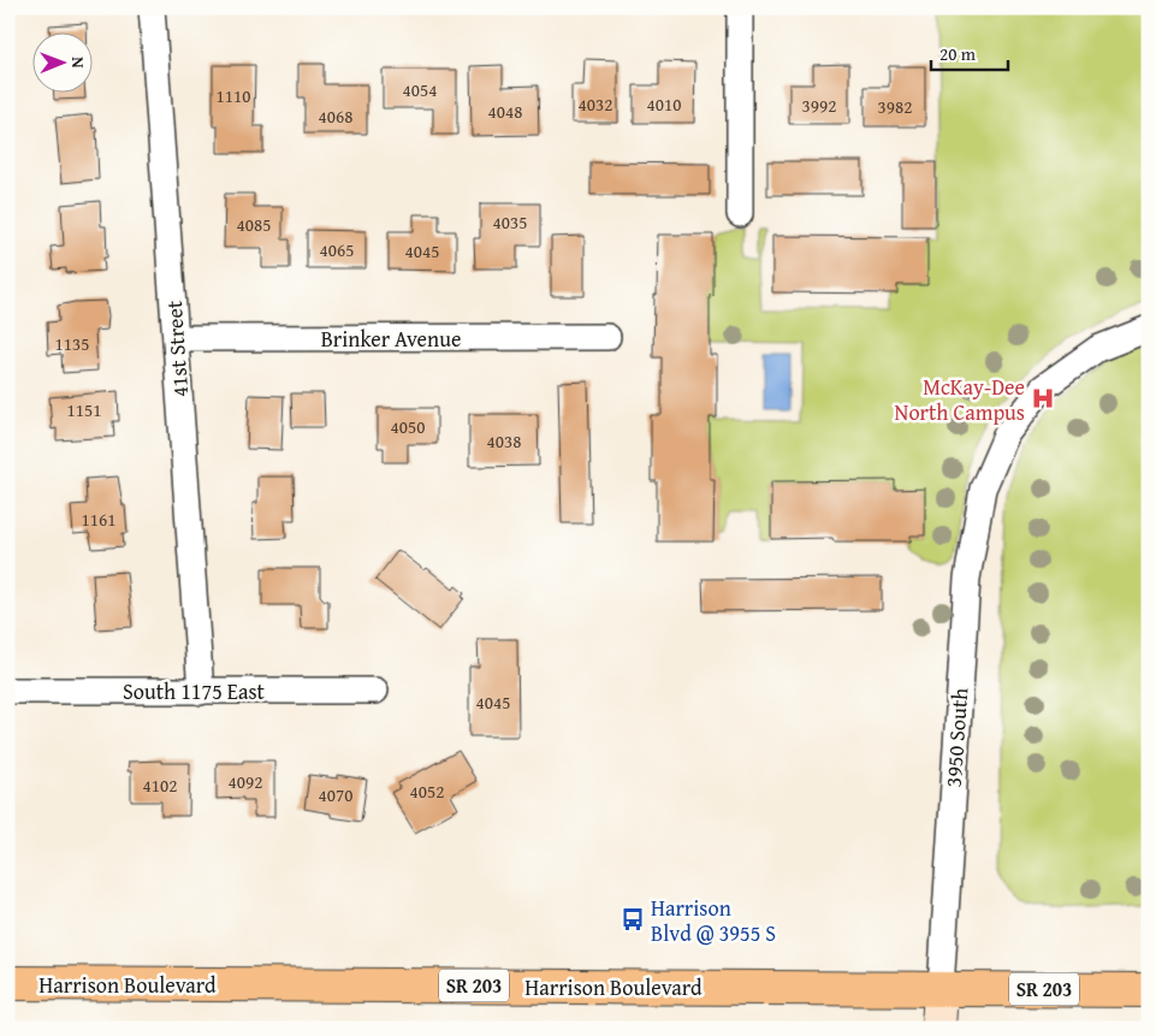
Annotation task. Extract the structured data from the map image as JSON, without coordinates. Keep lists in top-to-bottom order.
{
  "streets": {
    "main road": ["Harrison Boulevard", "SR 203"],
    "street": [
      "Brinker Avenue",
      "41st Street",
      "South 1175 East",
      "3950 South"
    ]
  },
  "crossings": [
    ["Brinker Avenue", "41st Street"],
    ["41st Street", "South 1175 East"],
    ["3950 South", "Harrison Boulevard"]
  ],
  "places": {
    "hospital": ["McKay-Dee North Campus"],
    "bus stop": ["Harrison Blvd @ 3955 S"]
  },
  "house_numbers": [
    "4054",
    "1110",
    "4032",
    "4010",
    "3992",
    "3982",
    "4048",
    "4068",
    "4035",
    "4085",
    "4065",
    "4045",
    "1135",
    "1151",
    "4050",
    "4038",
    "1161",
    "4045",
    "4092",
    "4102",
    "4052",
    "4070"
  ],
  "scale_bar": "20 m",
  "north": "right"
}
